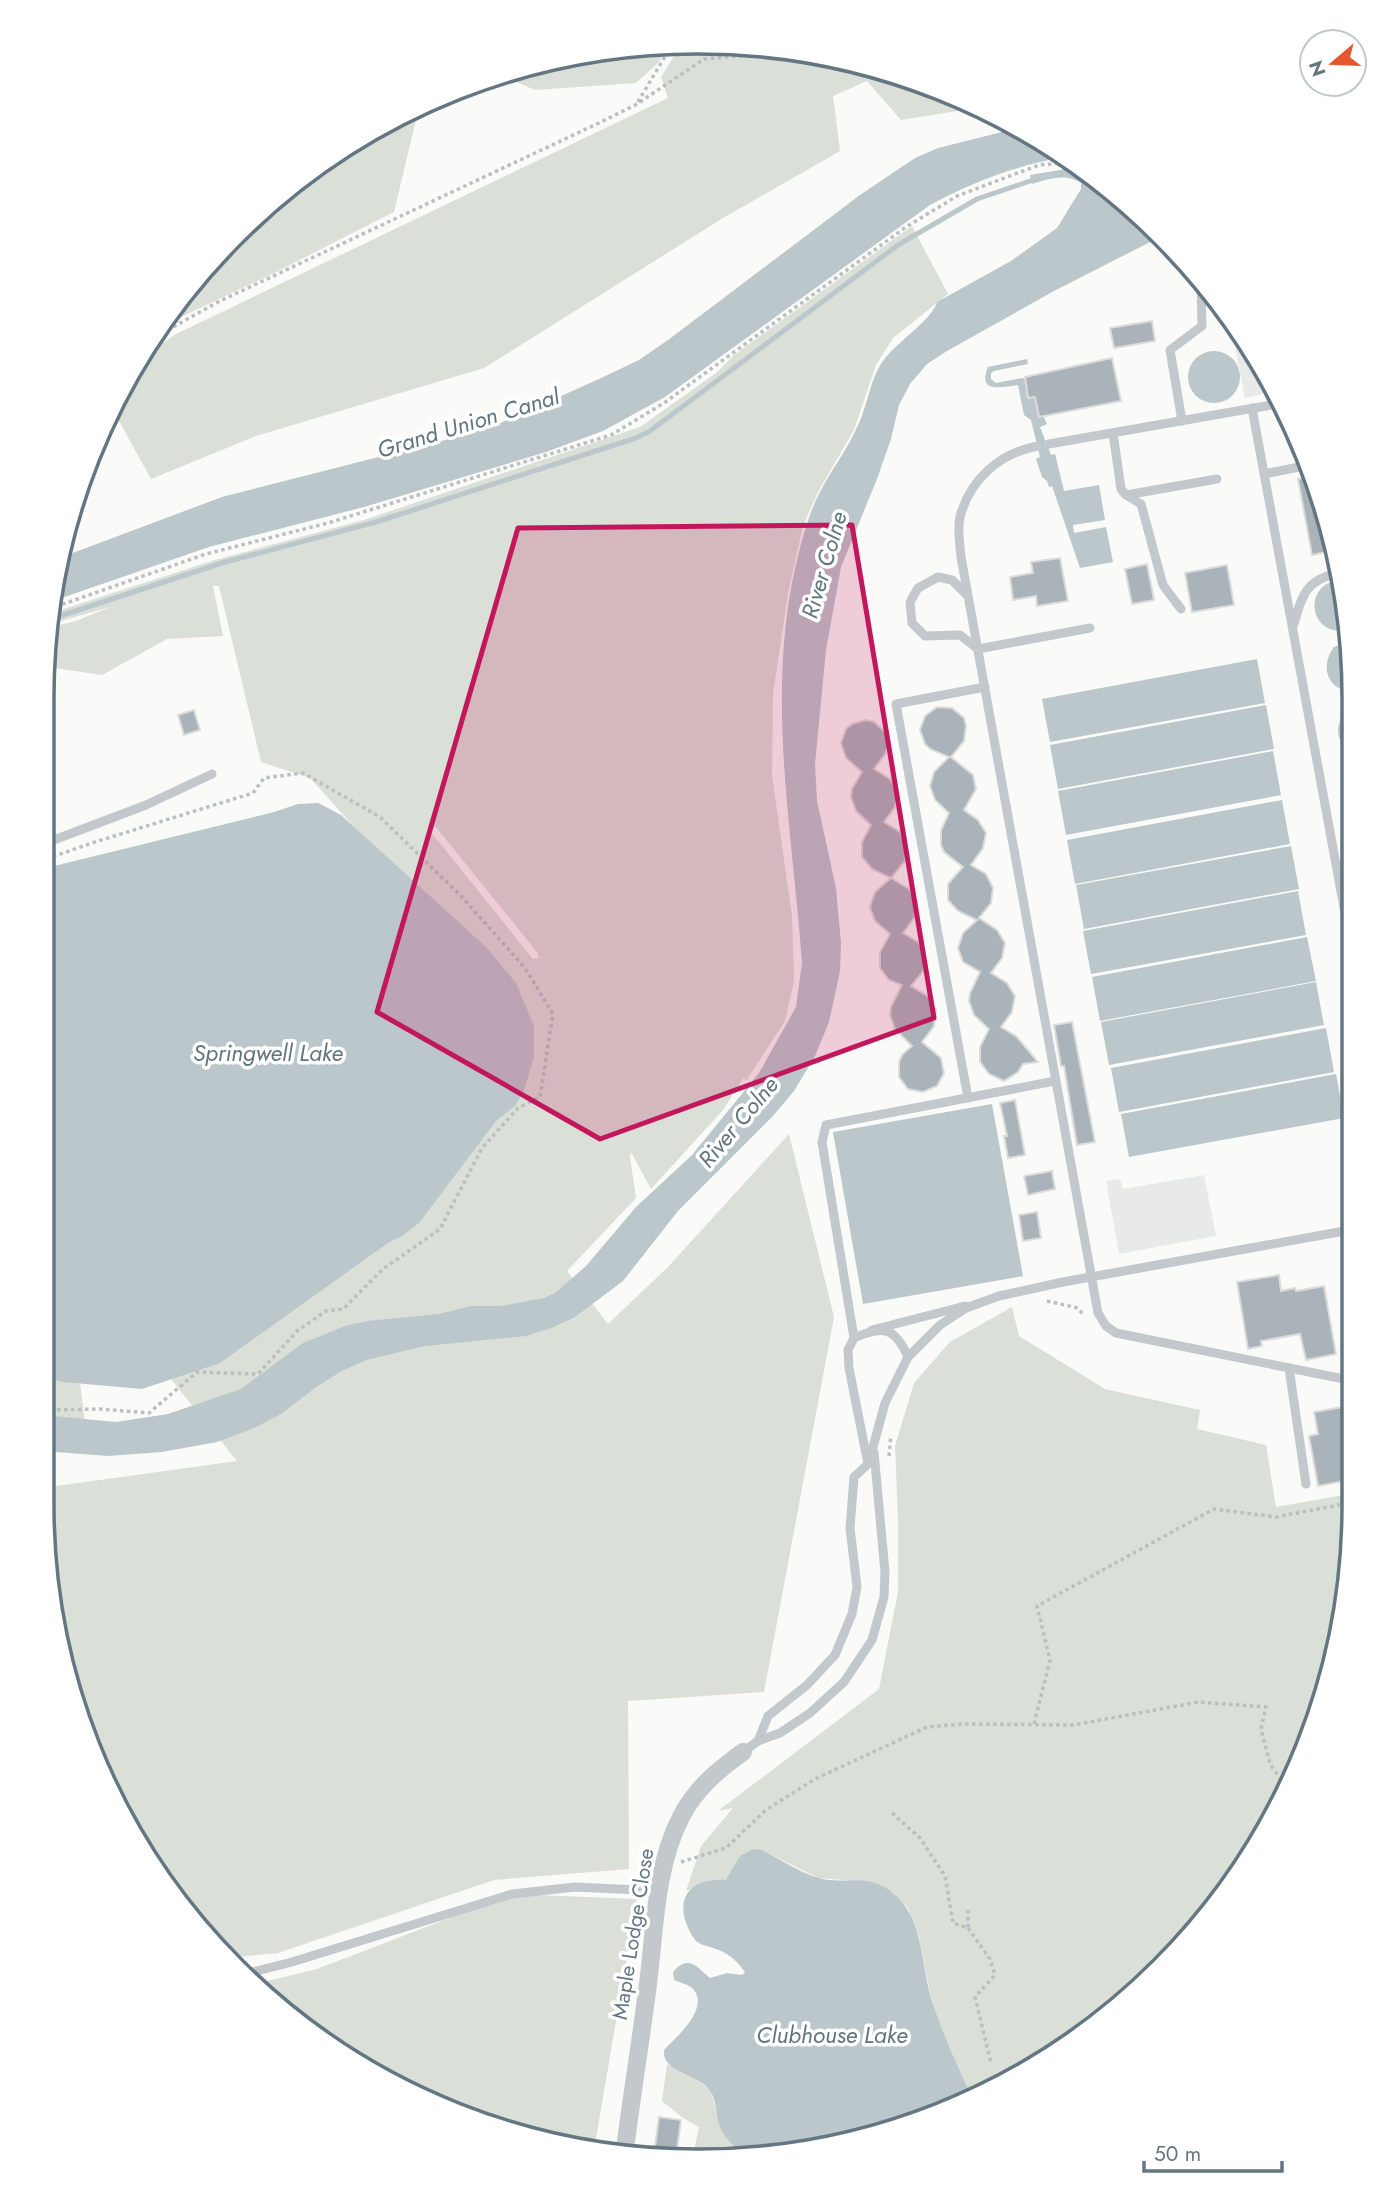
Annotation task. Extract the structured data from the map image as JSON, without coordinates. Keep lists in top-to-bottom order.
{
  "streets": {
    "street": ["Maple Lodge Close"]
  },
  "water": [
    "Grand Union Canal",
    "River Colne",
    "Springwell Lake",
    "Clubhouse Lake"
  ],
  "scale_bar": "50 m",
  "north": "left"
}
